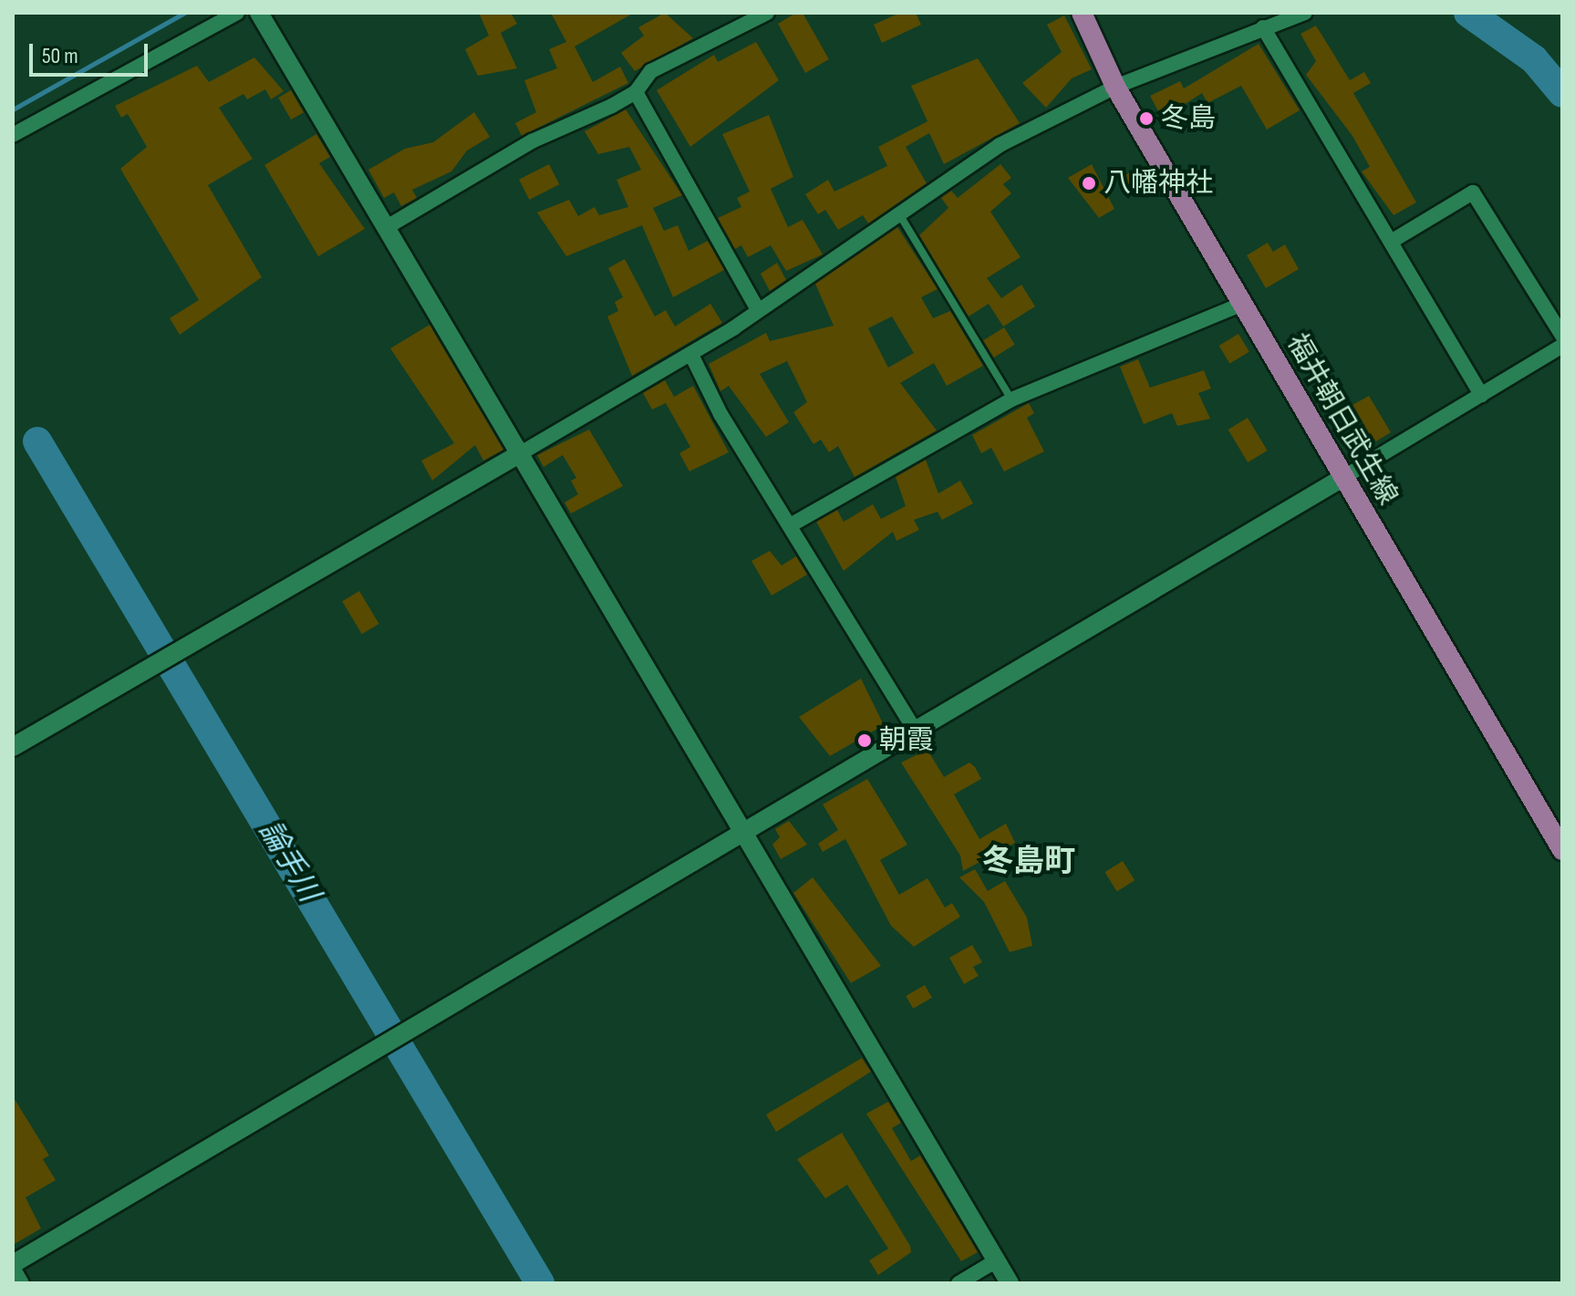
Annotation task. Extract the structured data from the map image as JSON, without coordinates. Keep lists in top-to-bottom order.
{
  "streets": {
    "main road": ["福井朝日武生線"]
  },
  "districts": ["冬島町"],
  "water": ["論手川"],
  "places": ["冬島", "八幡神社", "朝霞"],
  "scale_bar": "50 m"
}
